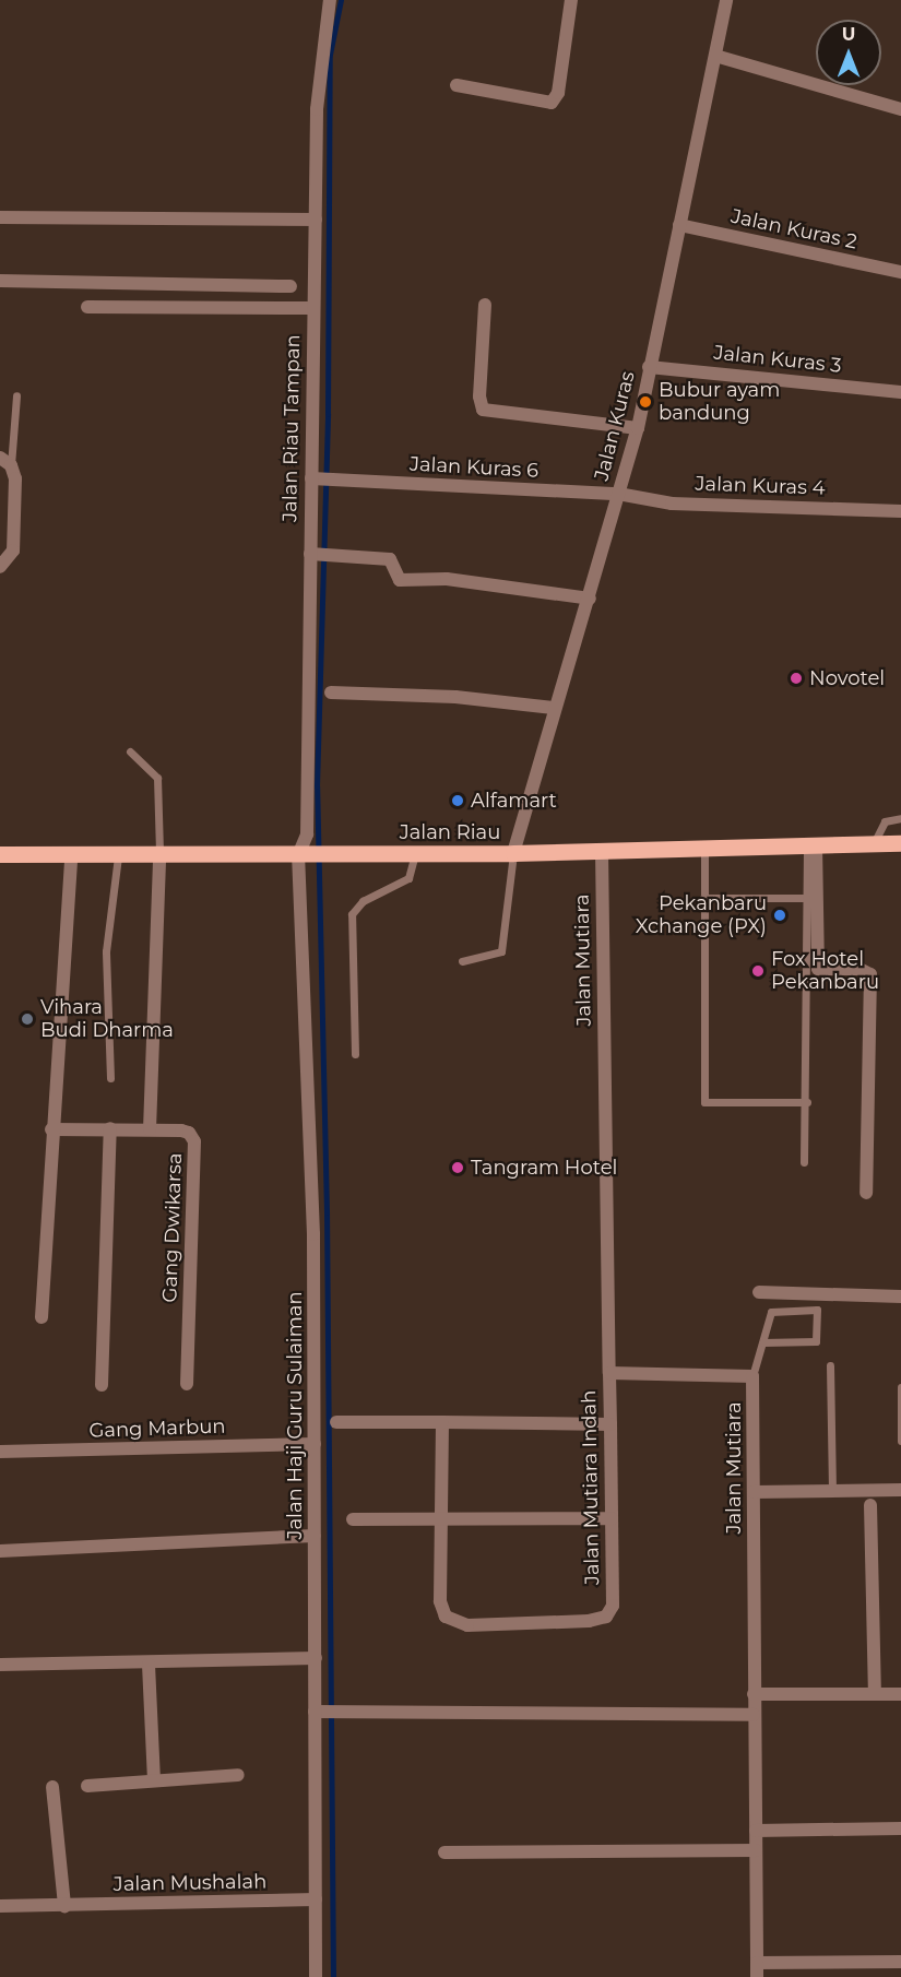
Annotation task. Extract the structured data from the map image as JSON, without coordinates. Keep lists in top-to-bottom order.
{
  "streets": {
    "main road": ["Jalan Riau"],
    "street": [
      "Jalan Kuras 2",
      "Jalan Kuras 3",
      "Jalan Kuras",
      "Jalan Riau Tampan",
      "Jalan Kuras 6",
      "Jalan Kuras 4",
      "Jalan Mutiara",
      "Gang Dwikarsa",
      "Jalan Haji Guru Sulaiman",
      "Gang Marbun",
      "Jalan Mutiara Indah",
      "Jalan Mushalah"
    ]
  },
  "crossings": [
    ["Jalan Kuras 2", "Jalan Kuras"],
    ["Jalan Kuras 3", "Jalan Kuras"],
    ["Jalan Kuras", "Jalan Kuras 6"],
    ["Jalan Kuras", "Jalan Kuras 4"],
    ["Jalan Kuras", "Jalan Riau"],
    ["Jalan Riau Tampan", "Jalan Kuras 6"],
    ["Jalan Riau Tampan", "Jalan Riau"],
    ["Jalan Riau Tampan", "Jalan Haji Guru Sulaiman"],
    ["Jalan Kuras 6", "Jalan Kuras 4"],
    ["Jalan Riau", "Jalan Mutiara"],
    ["Jalan Riau", "Jalan Haji Guru Sulaiman"],
    ["Jalan Mutiara", "Jalan Mutiara Indah"],
    ["Jalan Haji Guru Sulaiman", "Gang Marbun"],
    ["Jalan Haji Guru Sulaiman", "Jalan Mushalah"]
  ],
  "places": [
    "Bubur ayam bandung",
    "Novotel",
    "Alfamart",
    "Pekanbaru Xchange (PX)",
    "Fox Hotel Pekanbaru",
    "Vihara Budi Dharma",
    "Tangram Hotel"
  ],
  "north": "top"
}
